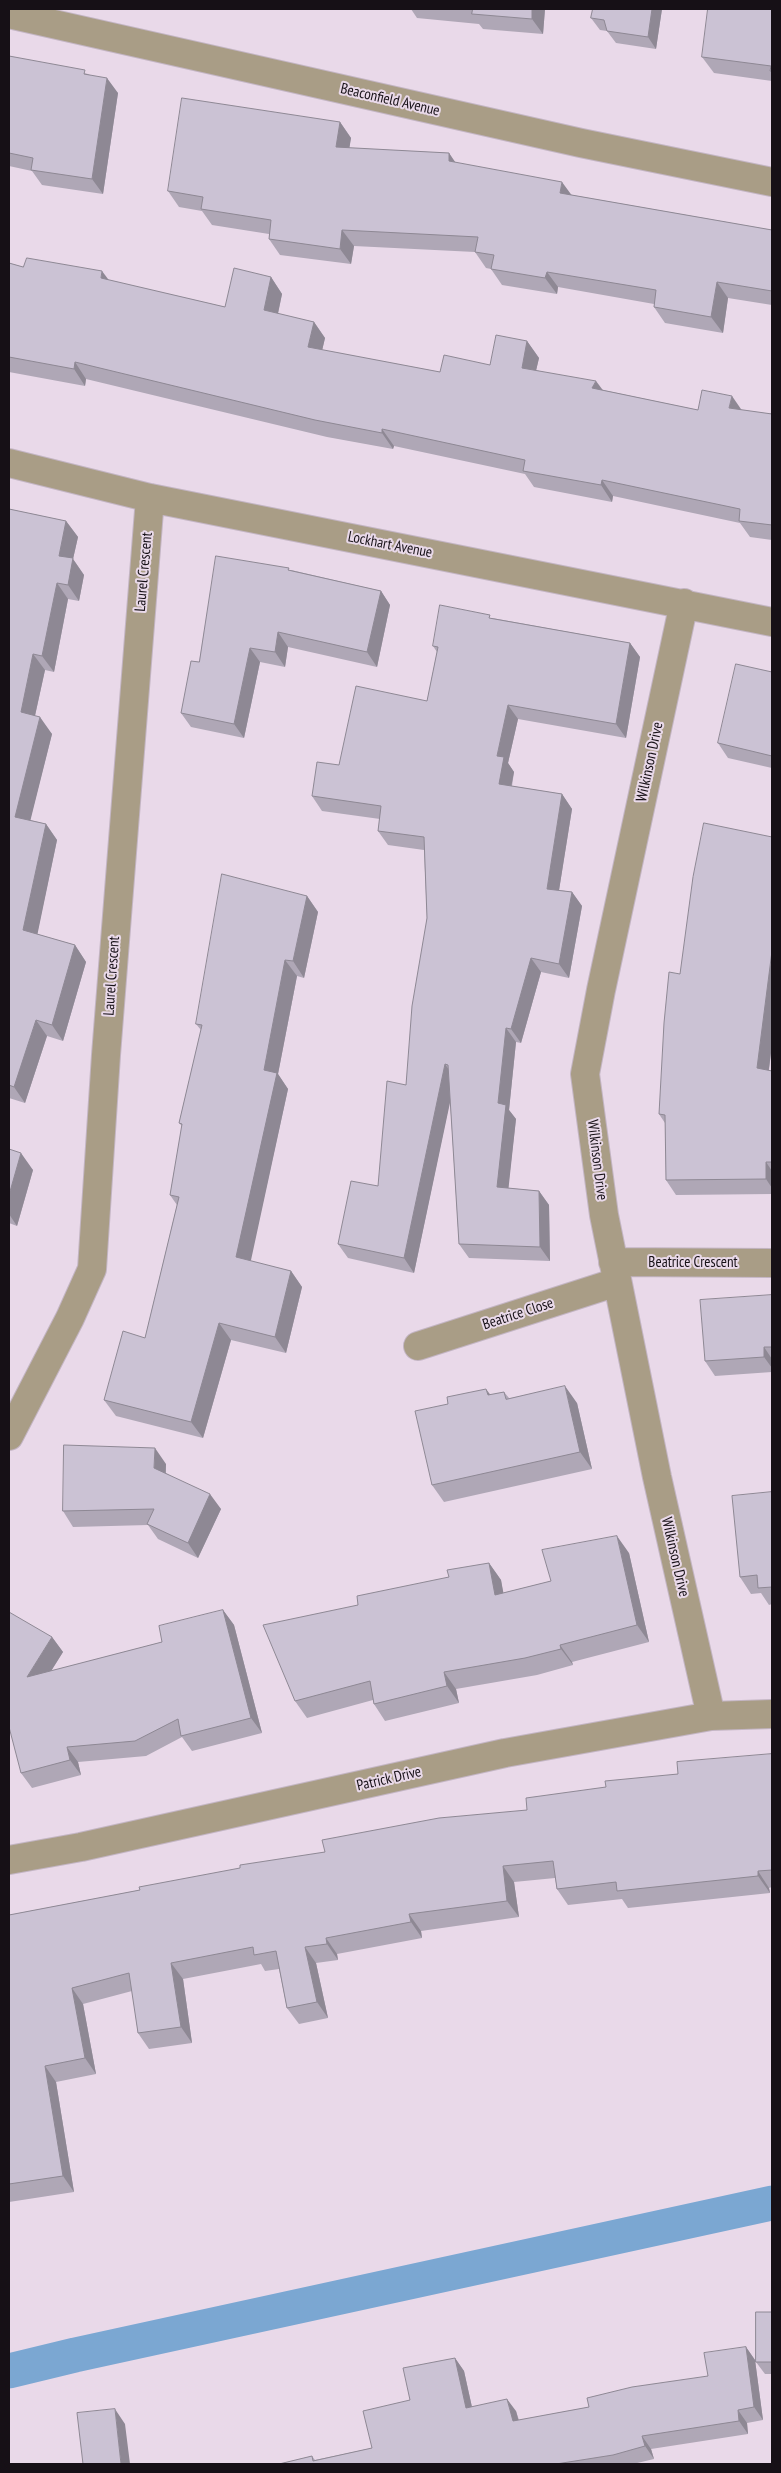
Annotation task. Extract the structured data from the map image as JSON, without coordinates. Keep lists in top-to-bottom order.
{
  "streets": {
    "street": [
      "Beaconfield Avenue",
      "Lockhart Avenue",
      "Laurel Crescent",
      "Wilkinson Drive",
      "Beatrice Crescent",
      "Beatrice Close",
      "Patrick Drive"
    ]
  },
  "crossings": [
    ["Lockhart Avenue", "Laurel Crescent"],
    ["Lockhart Avenue", "Wilkinson Drive"],
    ["Wilkinson Drive", "Beatrice Crescent"],
    ["Wilkinson Drive", "Beatrice Close"],
    ["Wilkinson Drive", "Patrick Drive"],
    ["Beatrice Crescent", "Beatrice Close"]
  ]
}
